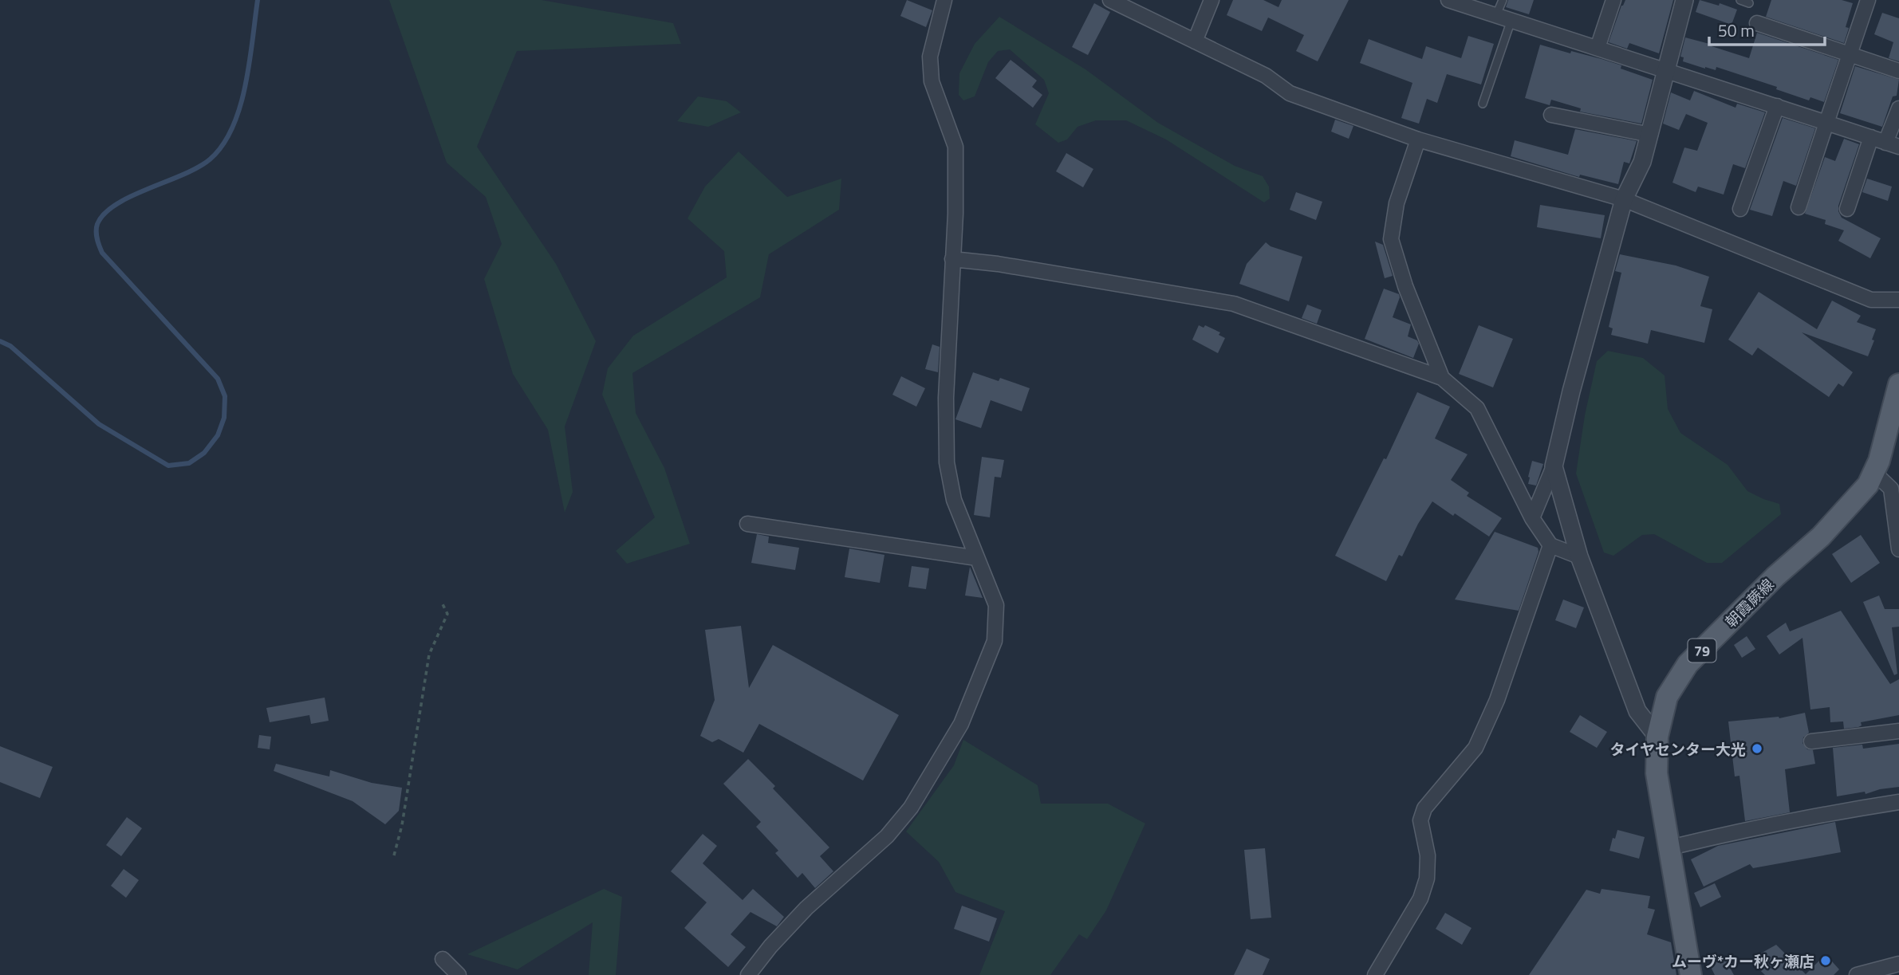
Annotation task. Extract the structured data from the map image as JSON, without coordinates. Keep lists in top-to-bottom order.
{
  "streets": {
    "main road": ["朝霞蕨線", "79"]
  },
  "places": ["タイヤセンター大光", "ムーヴ*カー秋ヶ瀬店"],
  "scale_bar": "50 m"
}
